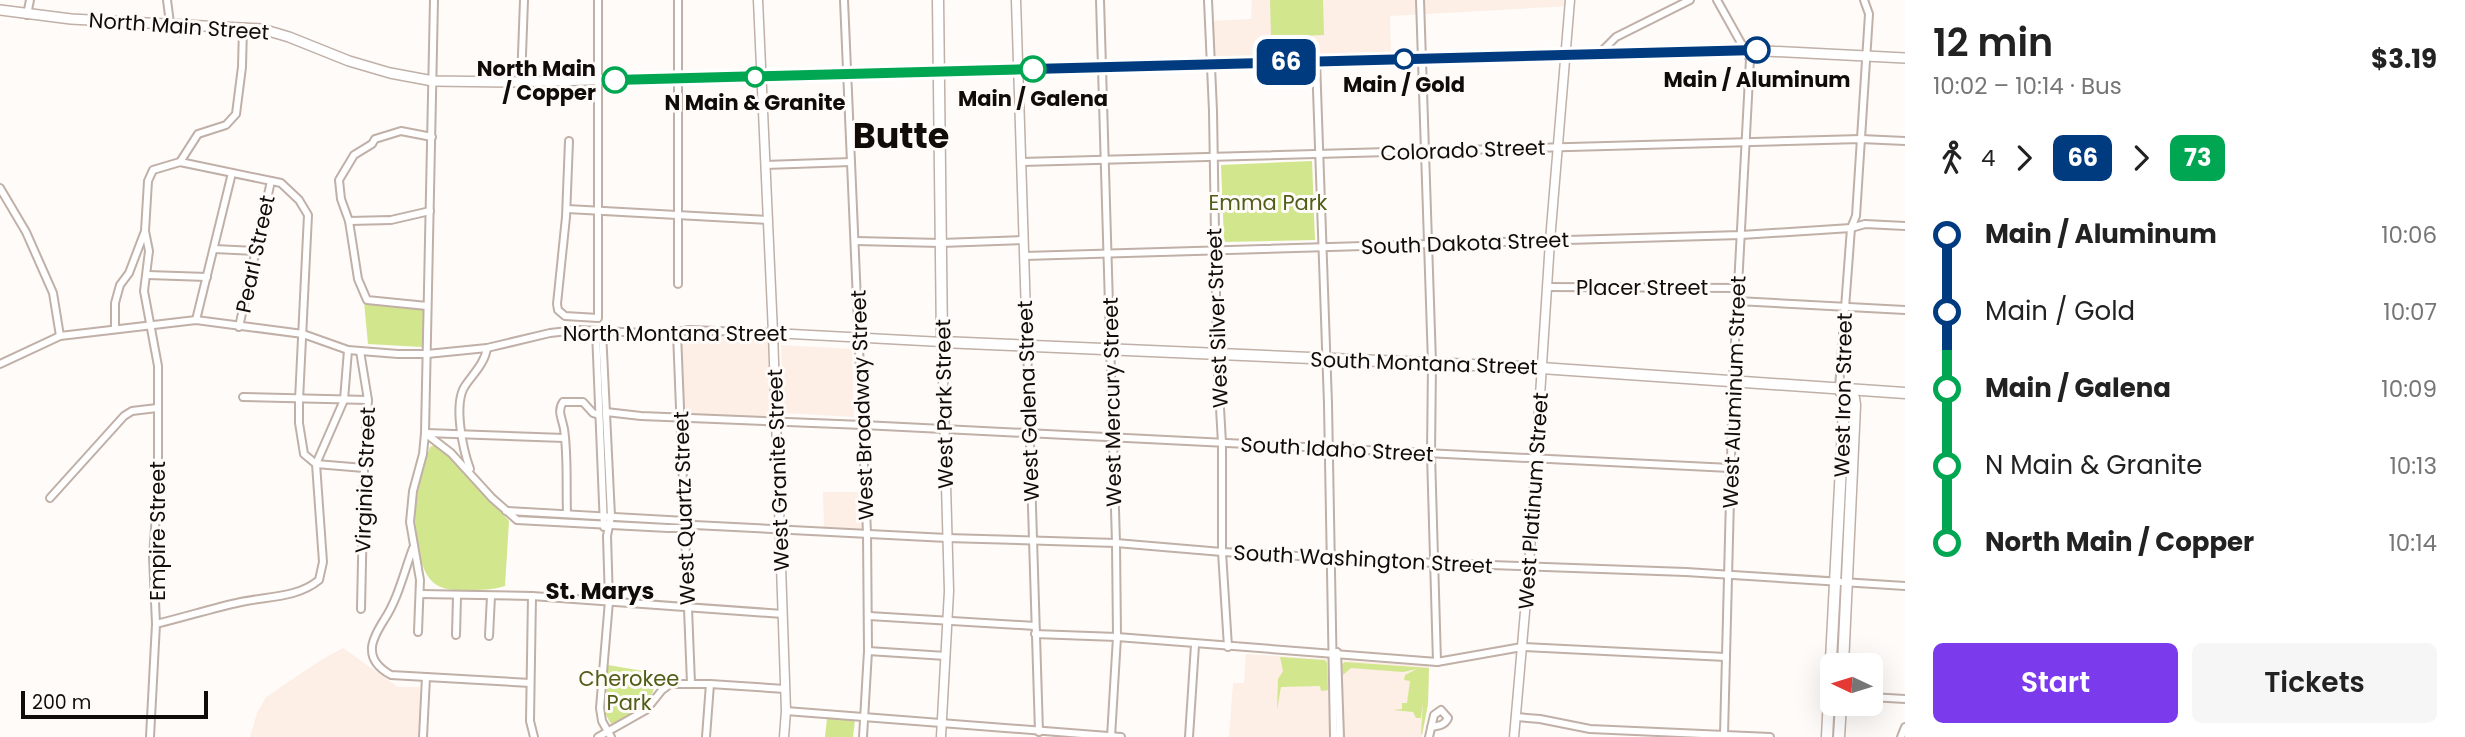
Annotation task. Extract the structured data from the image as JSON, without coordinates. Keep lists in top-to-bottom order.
{
  "streets": {
    "main road": [
      "North Main Street",
      "South Montana Street",
      "West Iron Street",
      "West Park Street"
    ],
    "street": [
      "Colorado Street",
      "South Dakota Street",
      "Pearl Street",
      "Placer Street",
      "West Silver Street",
      "North Montana Street",
      "West Aluminum Street",
      "West Galena Street",
      "West Mercury Street",
      "West Broadway Street",
      "South Idaho Street",
      "West Granite Street",
      "Virginia Street",
      "West Platinum Street",
      "West Quartz Street",
      "Empire Street",
      "South Washington Street"
    ]
  },
  "crossings": [
    ["North Main Street", "West Silver Street"],
    ["North Main Street", "West Aluminum Street"],
    ["North Main Street", "West Iron Street"],
    ["North Main Street", "West Galena Street"],
    ["North Main Street", "West Mercury Street"],
    ["North Main Street", "West Park Street"],
    ["North Main Street", "West Broadway Street"],
    ["North Main Street", "West Granite Street"],
    ["North Main Street", "West Platinum Street"],
    ["Colorado Street", "West Silver Street"],
    ["Colorado Street", "West Aluminum Street"],
    ["Colorado Street", "West Iron Street"],
    ["Colorado Street", "West Galena Street"],
    ["Colorado Street", "West Mercury Street"],
    ["Colorado Street", "West Platinum Street"],
    ["South Dakota Street", "West Silver Street"],
    ["South Dakota Street", "West Aluminum Street"],
    ["South Dakota Street", "West Iron Street"],
    ["South Dakota Street", "West Galena Street"],
    ["South Dakota Street", "West Mercury Street"],
    ["South Dakota Street", "West Platinum Street"],
    ["Pearl Street", "North Montana Street"],
    ["Placer Street", "West Aluminum Street"],
    ["Placer Street", "West Iron Street"],
    ["Placer Street", "West Platinum Street"],
    ["West Silver Street", "South Montana Street"],
    ["West Silver Street", "South Idaho Street"],
    ["West Silver Street", "South Washington Street"],
    ["North Montana Street", "South Montana Street"],
    ["North Montana Street", "West Park Street"],
    ["North Montana Street", "West Broadway Street"],
    ["North Montana Street", "West Granite Street"],
    ["North Montana Street", "Virginia Street"],
    ["North Montana Street", "West Quartz Street"],
    ["North Montana Street", "Empire Street"],
    ["South Montana Street", "West Aluminum Street"],
    ["South Montana Street", "West Iron Street"],
    ["South Montana Street", "West Galena Street"],
    ["South Montana Street", "West Mercury Street"],
    ["South Montana Street", "West Park Street"],
    ["South Montana Street", "West Platinum Street"],
    ["West Aluminum Street", "South Idaho Street"],
    ["West Aluminum Street", "South Washington Street"],
    ["West Iron Street", "South Washington Street"],
    ["West Galena Street", "South Idaho Street"],
    ["West Galena Street", "South Washington Street"],
    ["West Mercury Street", "South Idaho Street"],
    ["West Mercury Street", "South Washington Street"],
    ["West Park Street", "South Idaho Street"],
    ["West Park Street", "South Washington Street"],
    ["West Broadway Street", "South Idaho Street"],
    ["West Broadway Street", "South Washington Street"],
    ["South Idaho Street", "West Granite Street"],
    ["South Idaho Street", "West Platinum Street"],
    ["South Idaho Street", "West Quartz Street"],
    ["West Granite Street", "South Washington Street"],
    ["West Platinum Street", "South Washington Street"]
  ],
  "districts": ["Butte", "St. Marys"],
  "parks": ["Emma Park", "Cherokee Park"],
  "places": [
    "Main / Aluminum",
    "Main / Gold",
    "Main / Galena",
    "N Main & Granite",
    "North Main / Copper"
  ],
  "lines": ["bus line 66", "bus line 73"],
  "scale_bar": "200 m",
  "north": "left",
  "page": {
    "on_map": "66",
    "heading": ["12 min", "10:02 – 10:14 · Bus", "$3.19"],
    "legs": ["4", "66", "73"],
    "list": [
      {
        "name": "Main / Aluminum",
        "value": "10:06"
      },
      {
        "name": "Main / Gold",
        "value": "10:07"
      },
      {
        "name": "Main / Galena",
        "value": "10:09"
      },
      {
        "name": "N Main & Granite",
        "value": "10:13"
      },
      {
        "name": "North Main / Copper",
        "value": "10:14"
      }
    ],
    "buttons": ["Start", "Tickets"],
    "scale": "200 m"
  }
}
